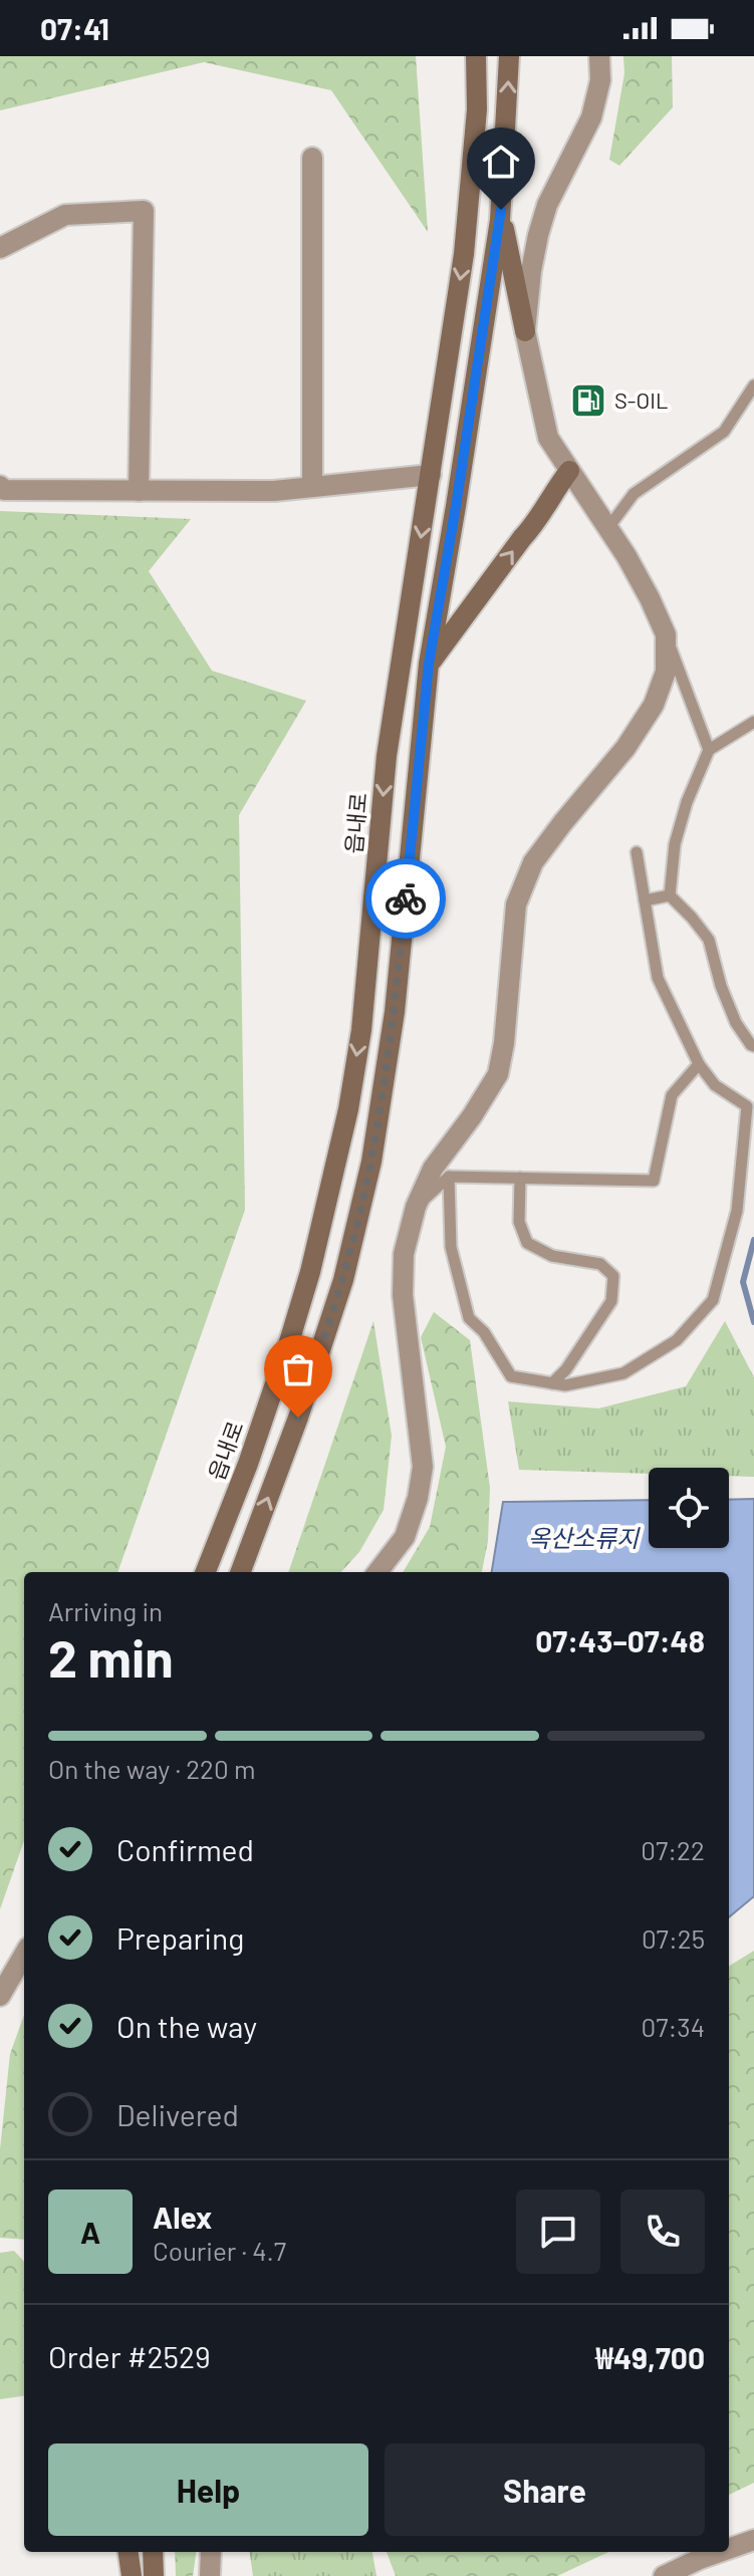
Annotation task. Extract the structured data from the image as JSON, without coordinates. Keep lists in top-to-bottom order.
{
  "streets": {
    "street": ["읍내로"]
  },
  "water": ["옥산소류지"],
  "places": {
    "fuel station": ["S-OIL"]
  },
  "page": {
    "status": "07:41",
    "heading": ["2 min", "Arriving in", "07:43–07:48"],
    "panel": [
      "Alex",
      "Courier · 4.7",
      "Order #2529",
      "₩49,700"
    ],
    "bar": "On the way · 220 m",
    "list": [
      ["Confirmed", "07:22"],
      ["Preparing", "07:25"],
      ["On the way", "07:34"],
      "Delivered"
    ],
    "round": "A",
    "buttons": ["Help", "Share"]
  }
}
